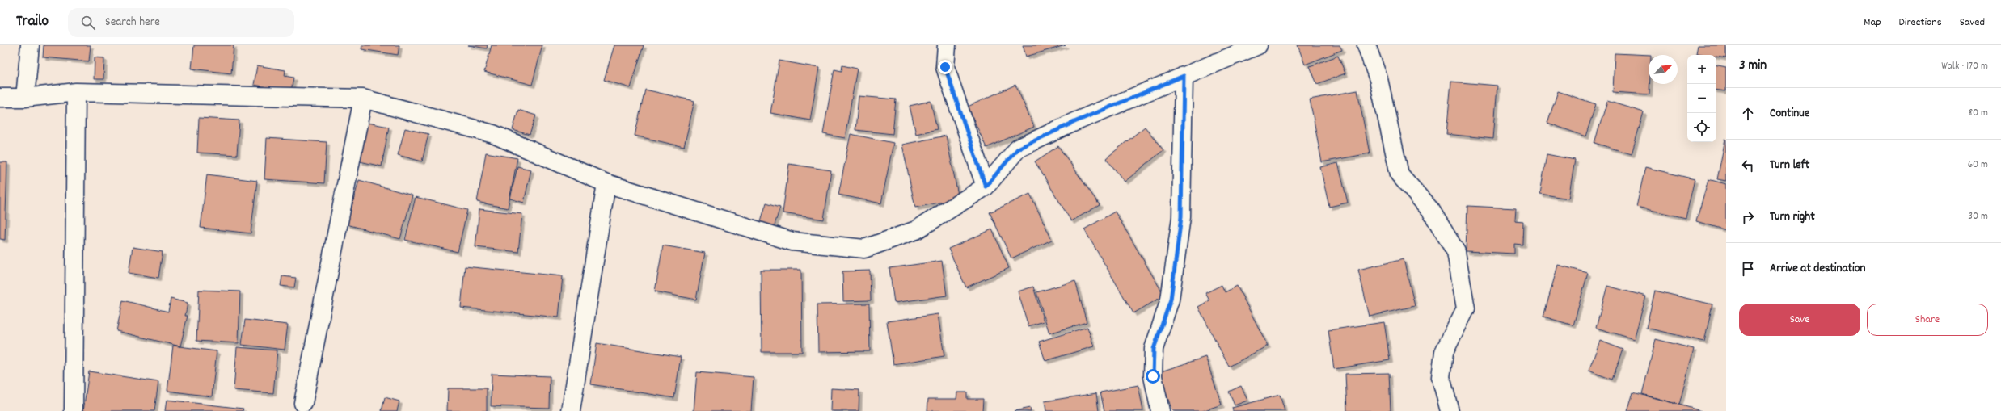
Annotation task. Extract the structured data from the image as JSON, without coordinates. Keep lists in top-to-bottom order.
{
  "north": "top right",
  "page": {
    "header": "Trailo",
    "search": "Search here",
    "nav": ["Map", "Directions", "Saved"],
    "heading": ["3 min", "Walk · 170 m"],
    "map_buttons": ["+", "−"],
    "list": [
      ["Continue", "80 m"],
      ["Turn left", "60 m"],
      ["Turn right", "30 m"],
      "Arrive at destination"
    ],
    "buttons": ["Save", "Share"]
  }
}
